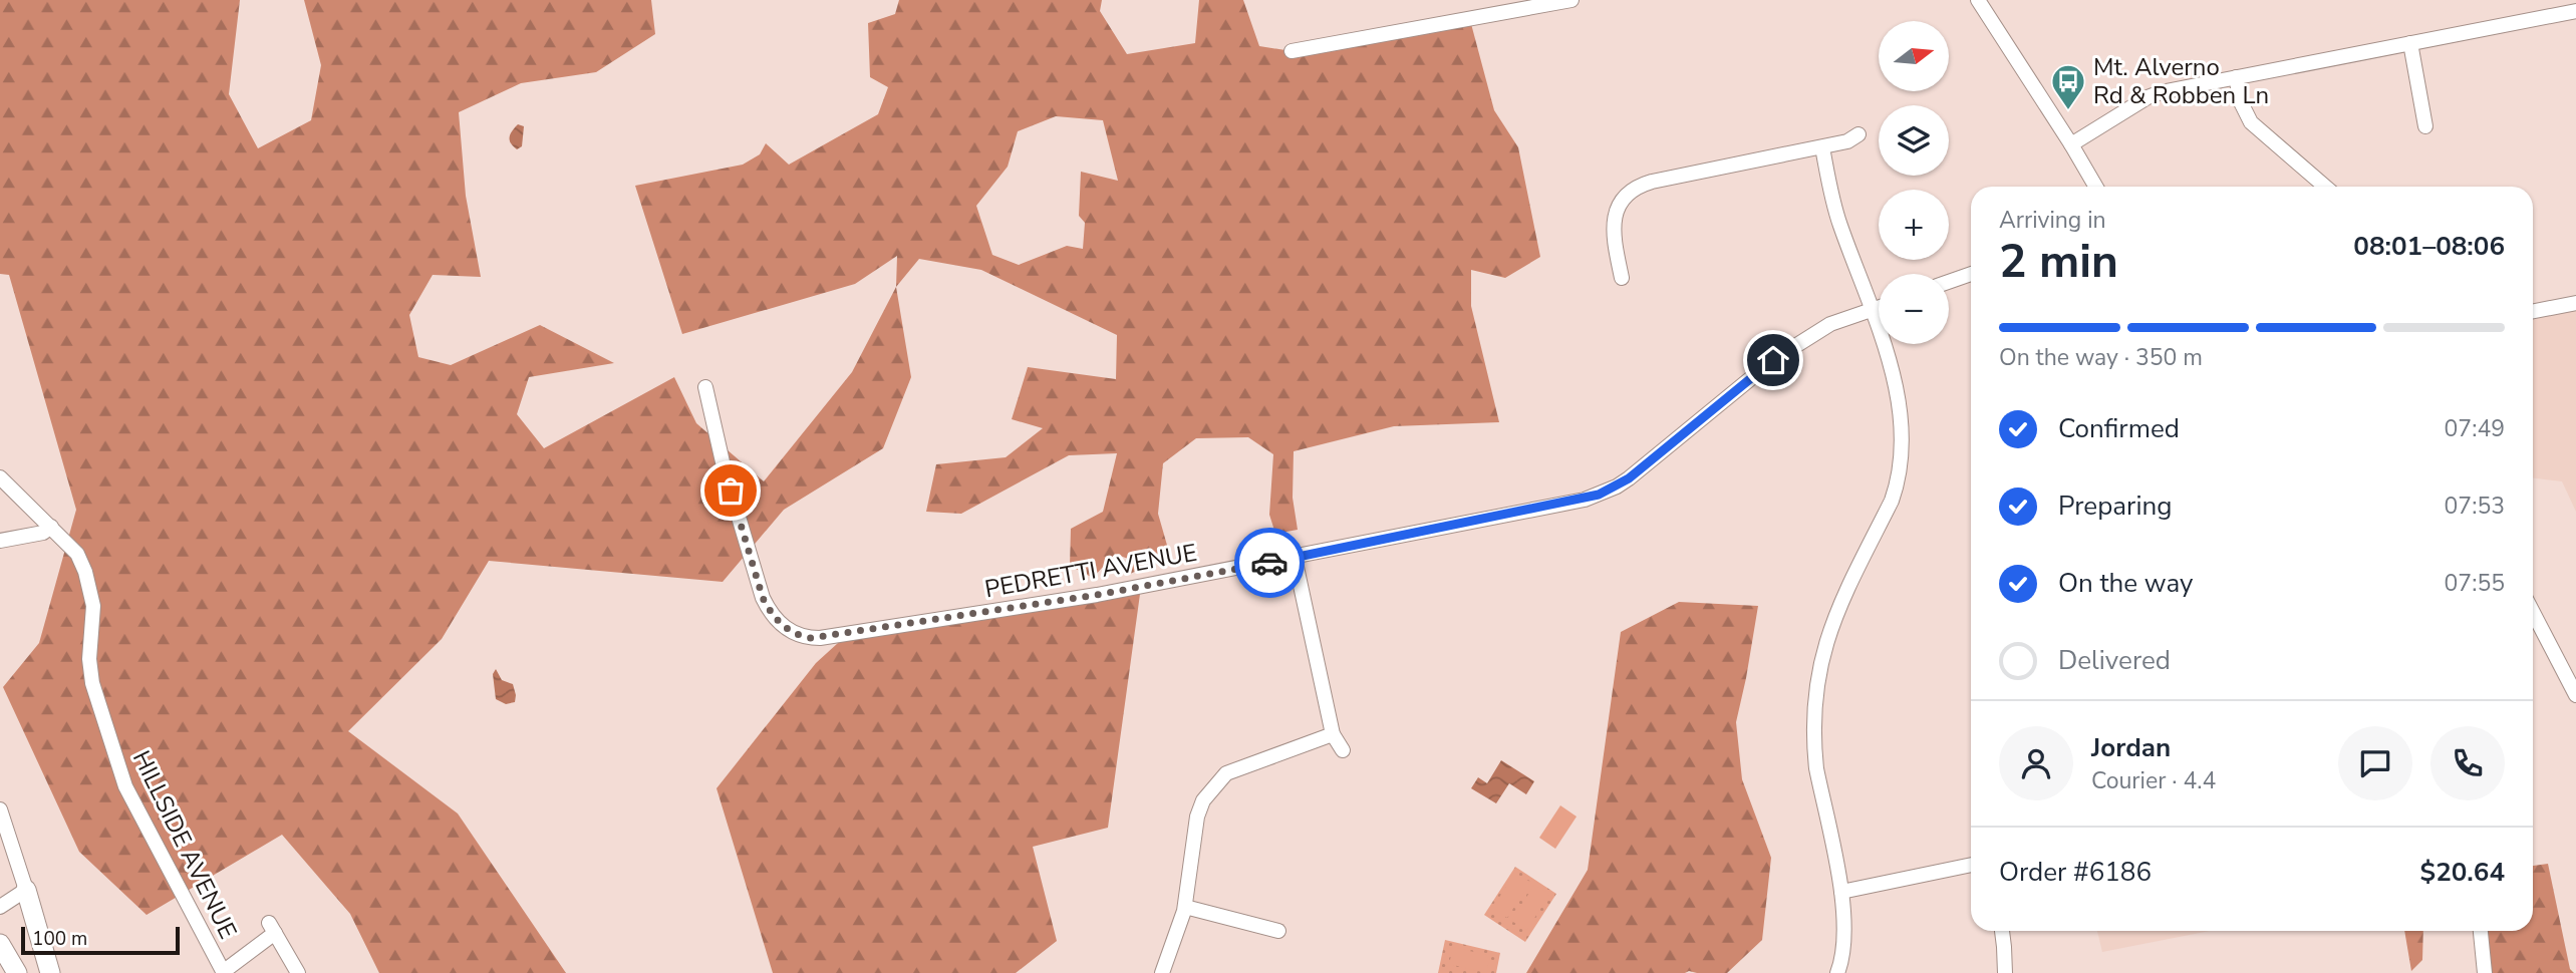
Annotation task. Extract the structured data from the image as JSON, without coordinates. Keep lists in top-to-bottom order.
{
  "streets": {
    "street": ["PEDRETTI AVENUE", "HILLSIDE AVENUE"]
  },
  "places": {
    "bus stop": ["Mt. Alverno Rd & Robben Ln"]
  },
  "scale_bar": "100 m",
  "north": "right",
  "page": {
    "map_buttons": ["+", "−"],
    "heading": ["2 min", "Arriving in", "08:01–08:06"],
    "panel": [
      "Jordan",
      "Courier · 4.4",
      "Order #6186",
      "$20.64"
    ],
    "bar": "On the way · 350 m",
    "list": [
      ["Confirmed", "07:49"],
      ["Preparing", "07:53"],
      ["On the way", "07:55"],
      "Delivered"
    ],
    "scale": "100 m"
  }
}
